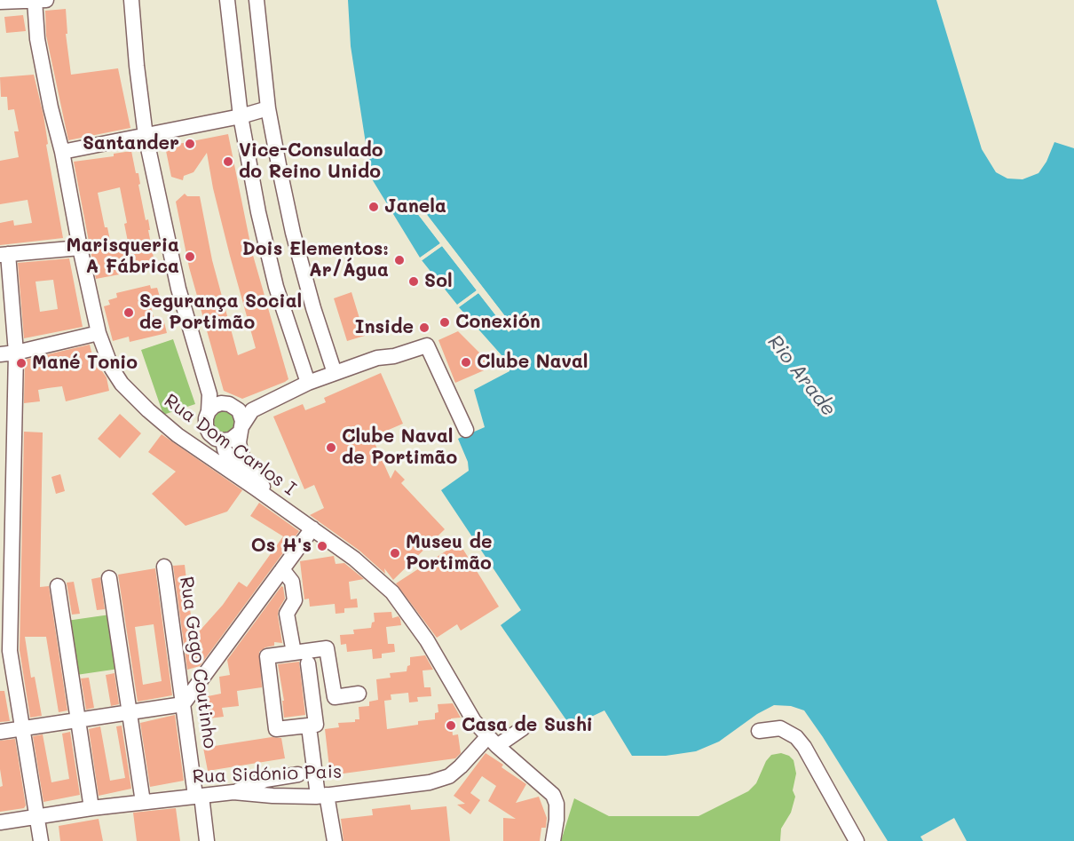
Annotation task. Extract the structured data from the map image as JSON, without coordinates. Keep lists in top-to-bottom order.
{
  "streets": {
    "street": ["Rua Dom Carlos I", "Rua Gago Coutinho", "Rua Sidónio Pais"]
  },
  "crossings": [
    ["Rua Dom Carlos I", "Rua Sidónio Pais"],
    ["Rua Gago Coutinho", "Rua Sidónio Pais"]
  ],
  "water": ["Rio Arade"],
  "places": [
    "Santander",
    "Vice-Consulado do Reino Unido",
    "Janela",
    "Marisqueria A Fábrica",
    "Dois Elementos: Ar/Água",
    "Sol",
    "Segurança Social de Portimão",
    "Conexión",
    "Inside",
    "Clube Naval",
    "Mané Tonio",
    "Clube Naval de Portimão",
    "Os H's",
    "Museu de Portimão",
    "Casa de Sushi"
  ]
}
